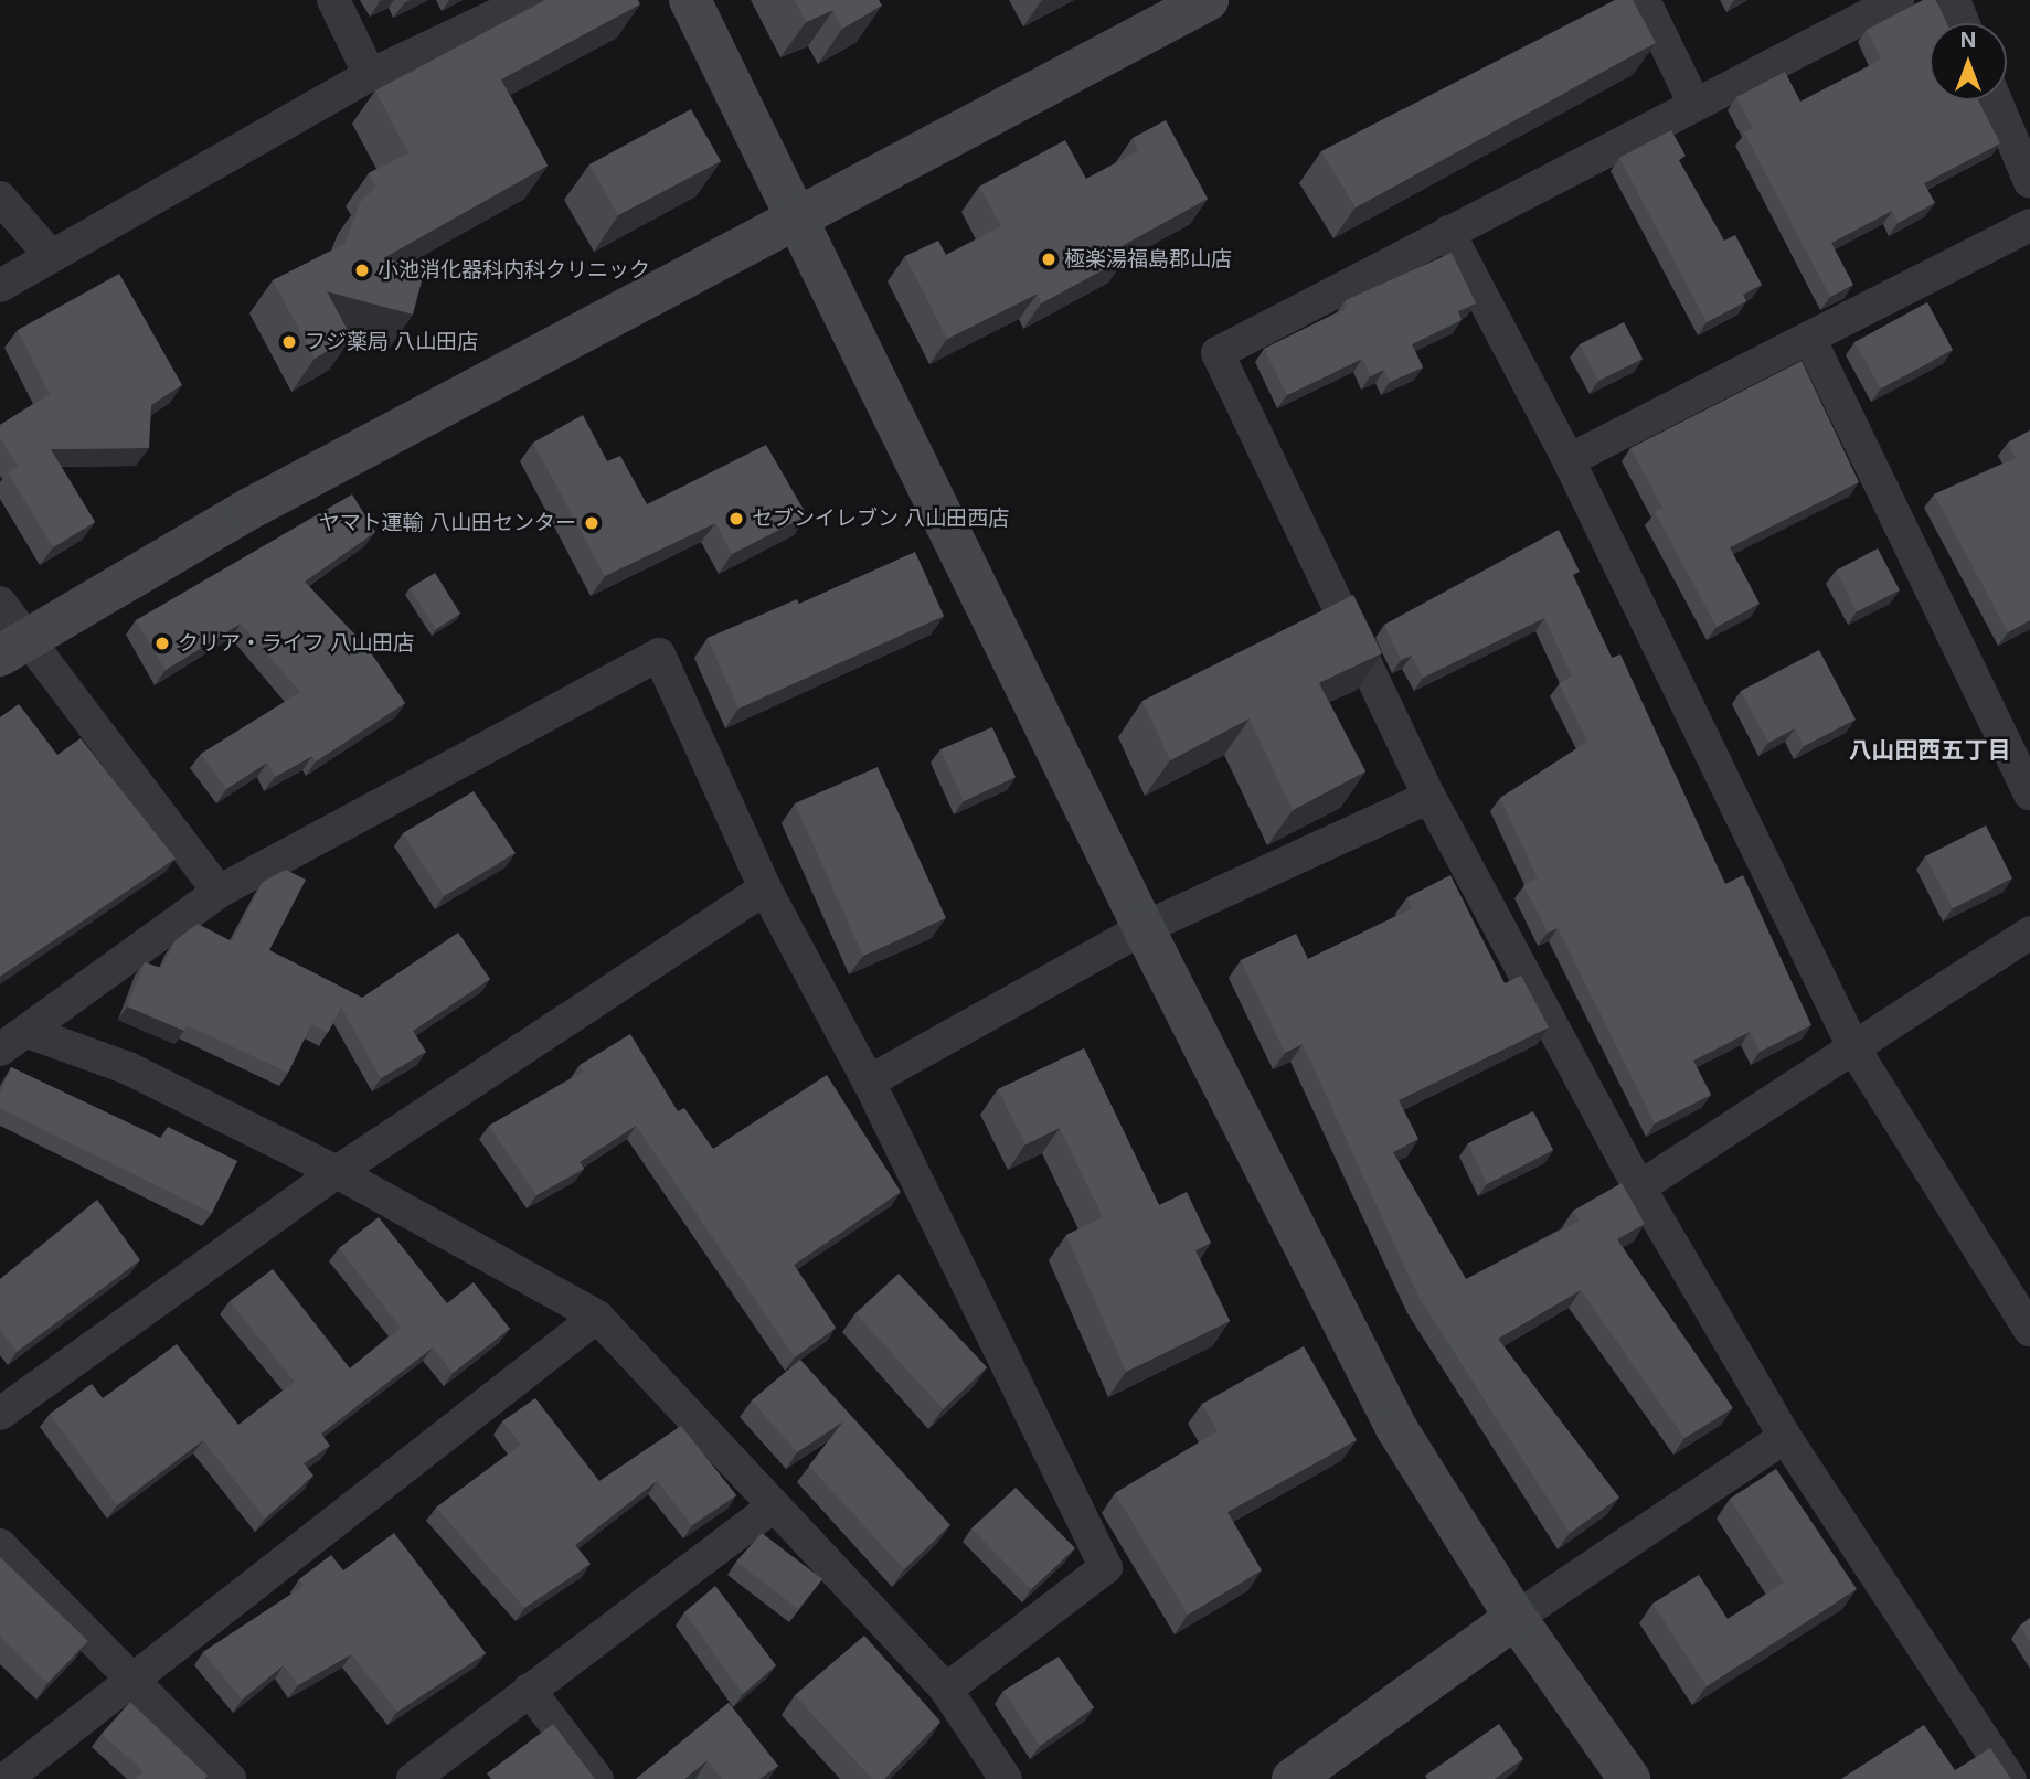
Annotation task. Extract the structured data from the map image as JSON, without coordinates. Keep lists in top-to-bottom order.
{
  "districts": ["八山田西五丁目"],
  "places": [
    "極楽湯福島郡山店",
    "小池消化器科内科クリニック",
    "フジ薬局 八山田店",
    "セブンイレブン 八山田西店",
    "ヤマト運輸 八山田センター",
    "クリア・ライフ 八山田店"
  ],
  "north": "top"
}
